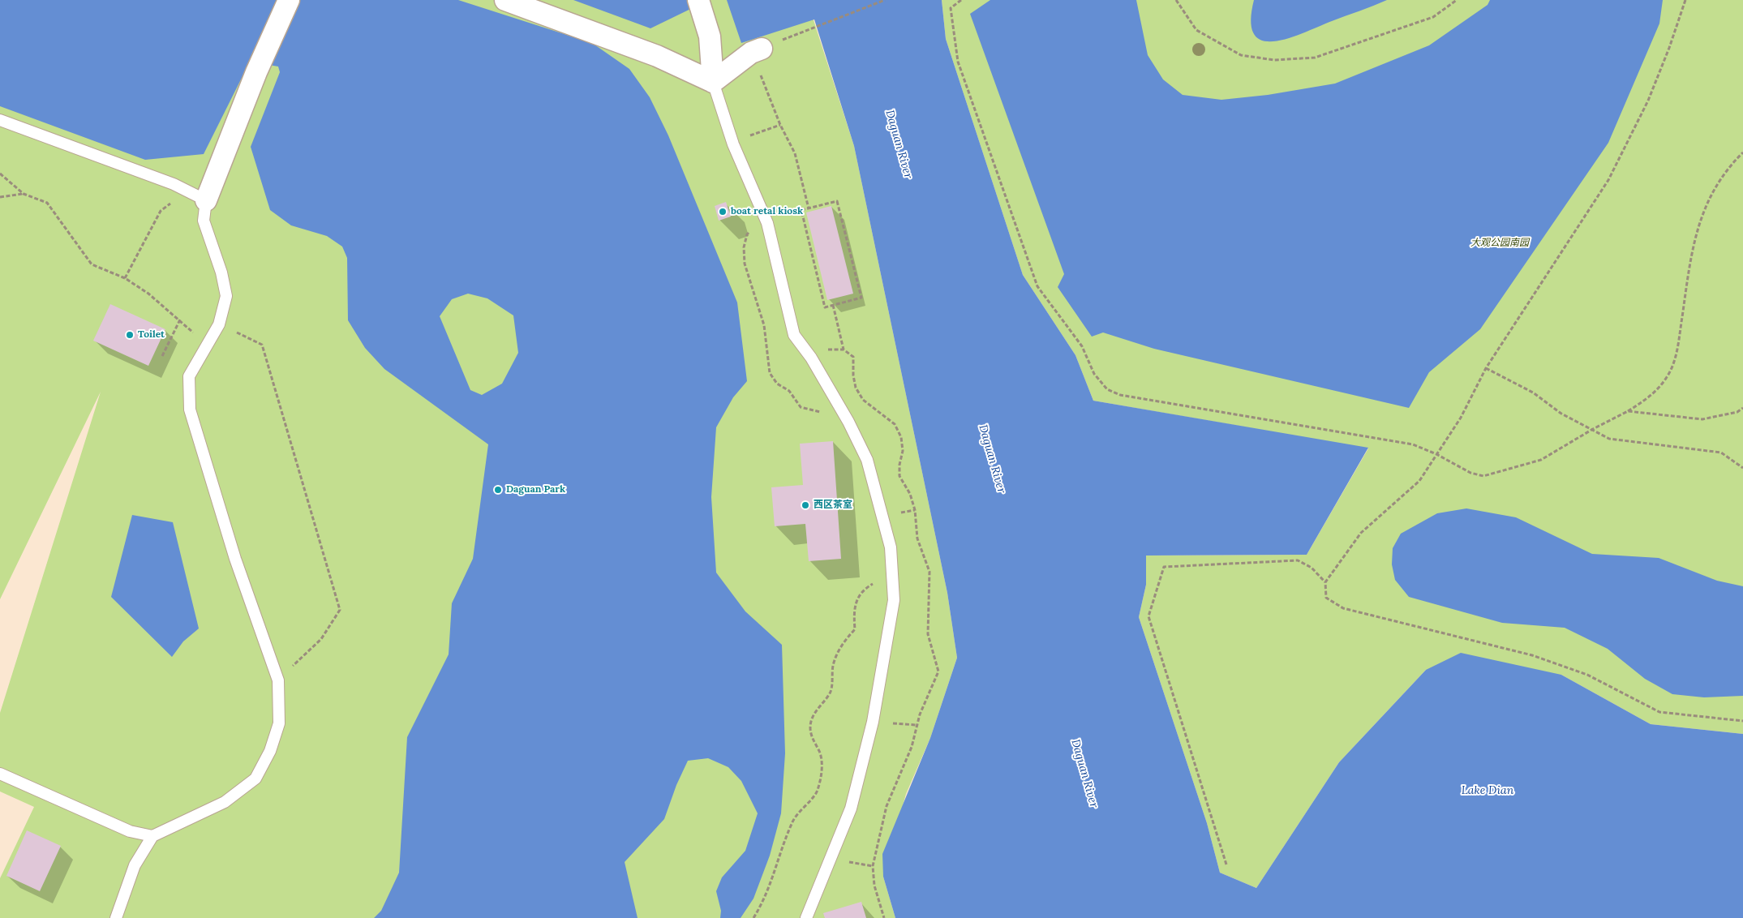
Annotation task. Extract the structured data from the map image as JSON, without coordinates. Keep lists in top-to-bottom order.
{
  "water": ["Daguan River", "Lake Dian"],
  "parks": ["大观公园南园"],
  "places": [
    "boat retal kiosk",
    "Toilet",
    "Daguan Park",
    "西区茶室"
  ]
}
